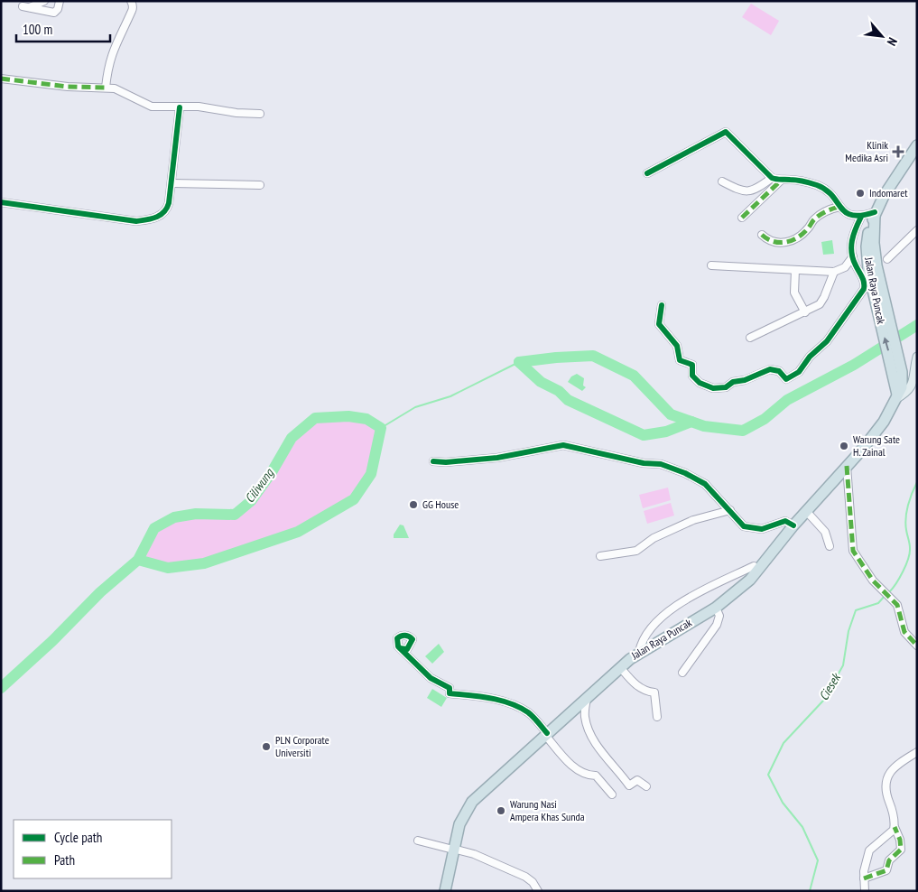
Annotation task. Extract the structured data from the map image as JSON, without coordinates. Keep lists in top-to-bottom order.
{
  "streets": {
    "highway": ["Jalan Raya Puncak"]
  },
  "water": ["Ciliwung", "Ciesek"],
  "places": {
    "health": ["Klinik Medika Asri"],
    "other": [
      "Indomaret",
      "Warung Sate H. Zainal",
      "GG House",
      "PLN Corporate Universiti",
      "Warung Nasi Ampera Khas Sunda"
    ]
  },
  "legend": ["Cycle path", "Path"],
  "scale_bar": "100 m",
  "north": "bottom right"
}
